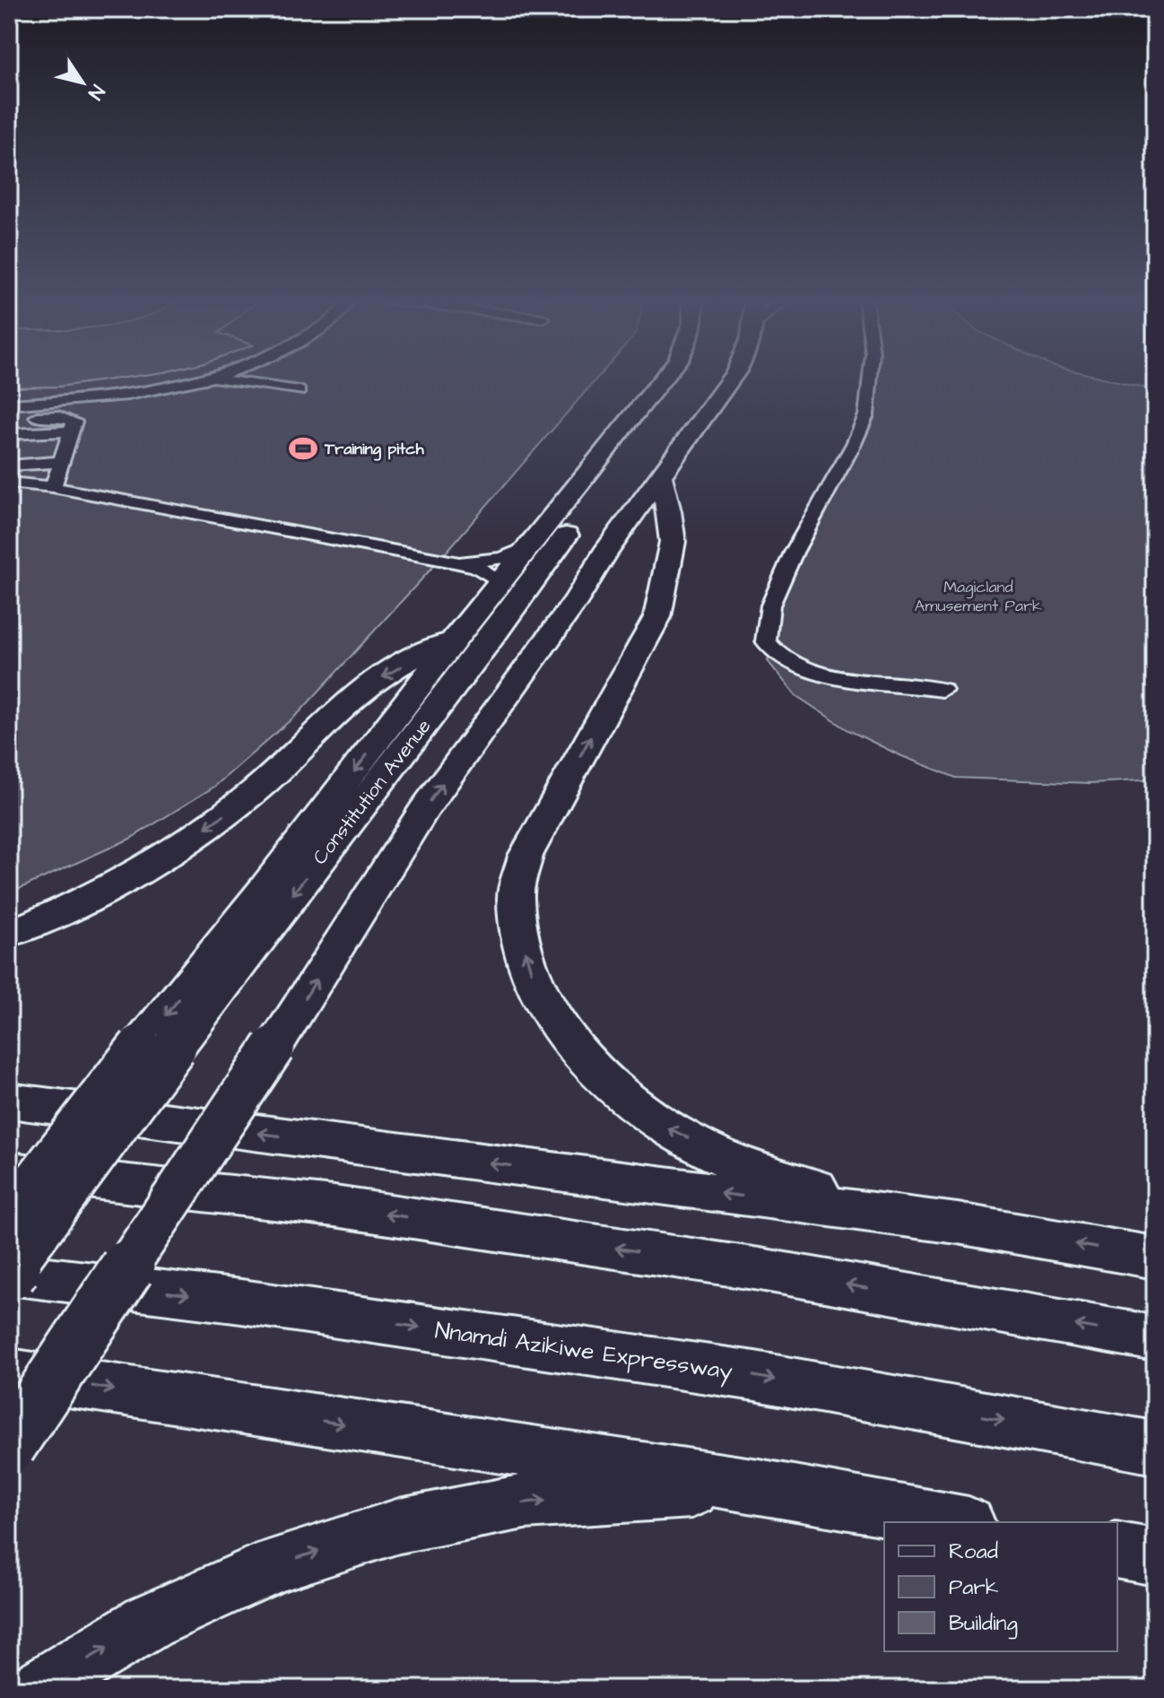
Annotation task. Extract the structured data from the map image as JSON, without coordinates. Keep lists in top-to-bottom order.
{
  "streets": {
    "highway": ["Constitution Avenue", "Nnamdi Azikiwe Expressway"]
  },
  "crossings": [
    ["Constitution Avenue", "Nnamdi Azikiwe Expressway"]
  ],
  "parks": ["Magicland Amusement Park"],
  "places": {
    "sports": ["Training pitch"]
  },
  "legend": ["Road", "Park", "Building"],
  "north": "bottom right"
}
